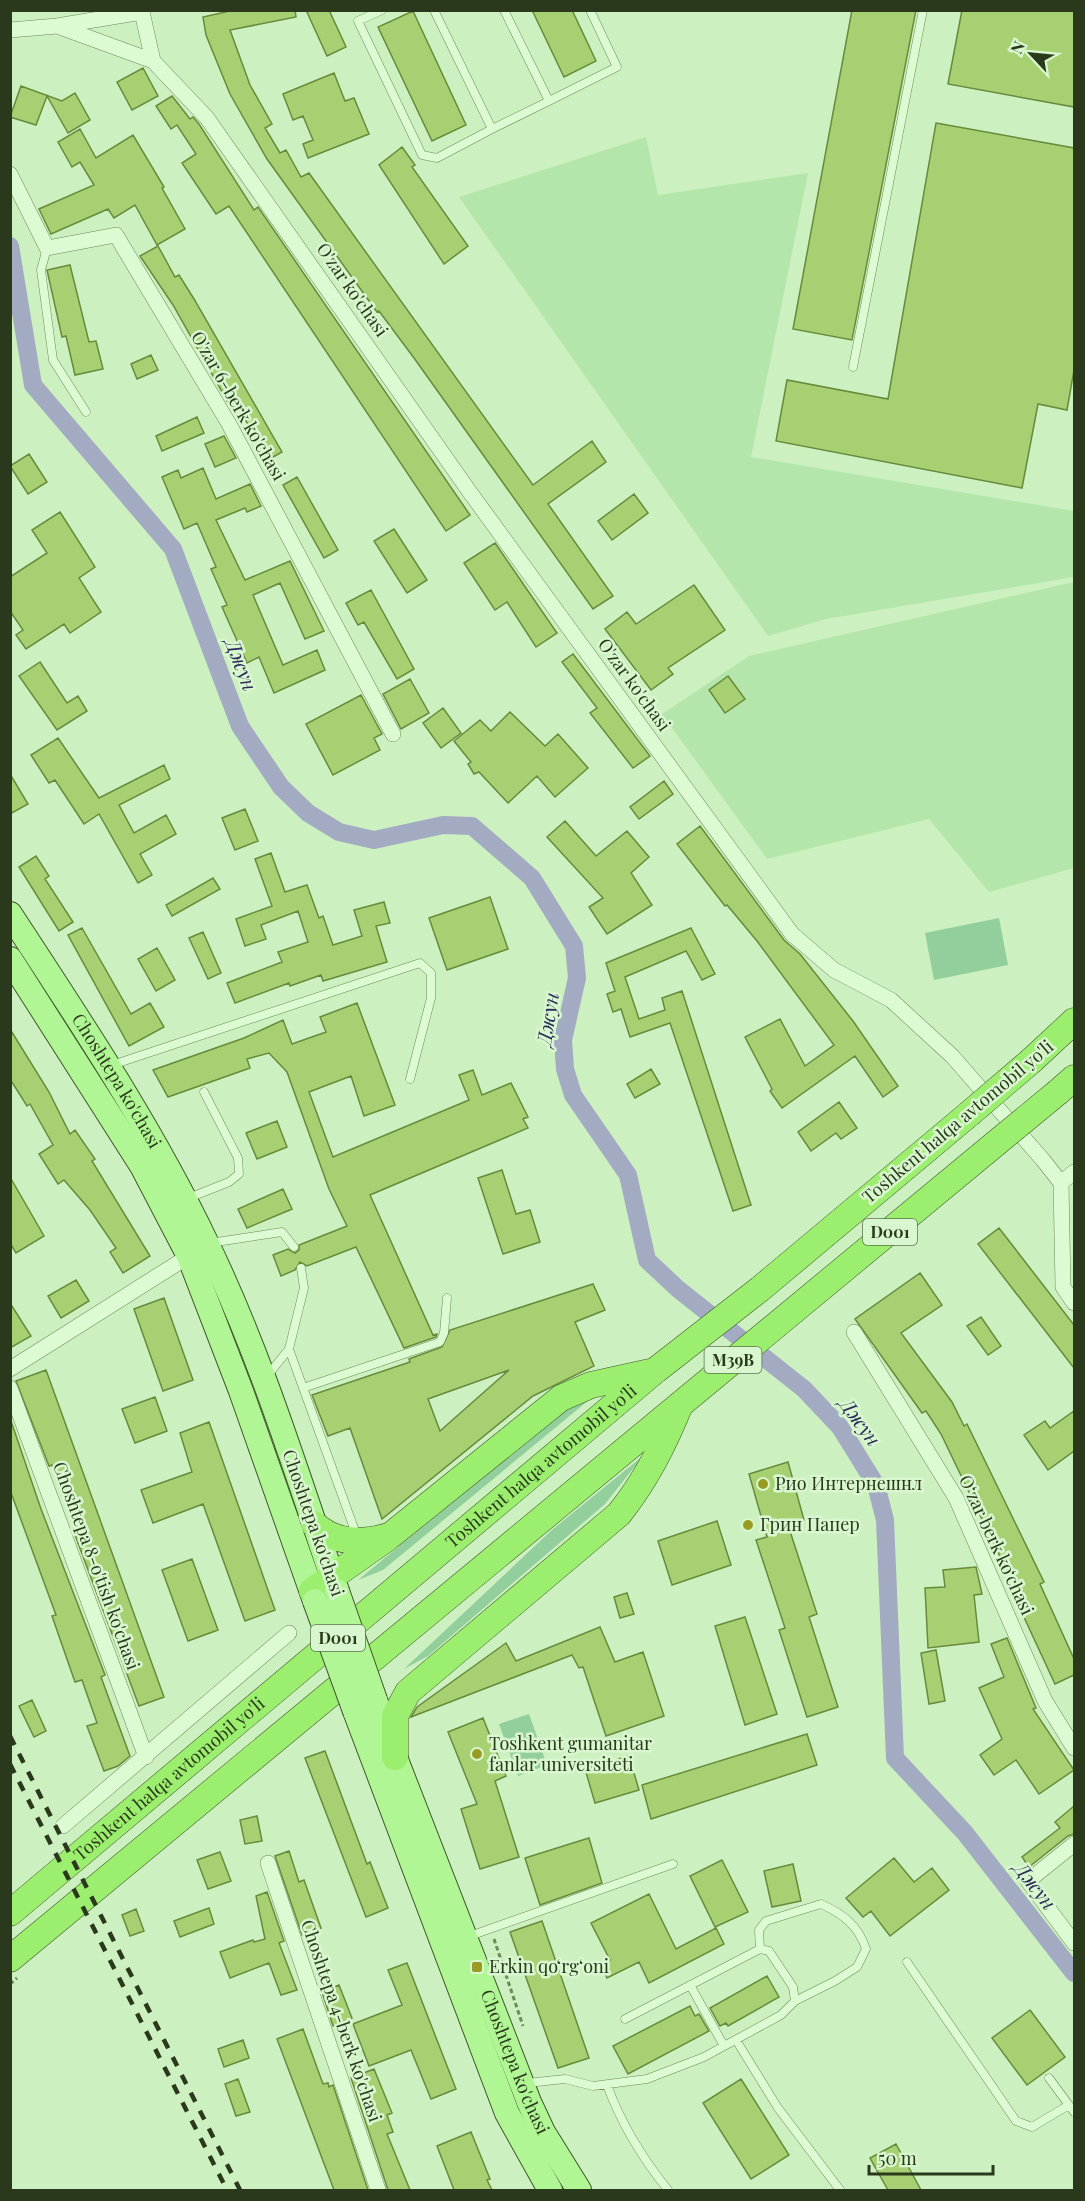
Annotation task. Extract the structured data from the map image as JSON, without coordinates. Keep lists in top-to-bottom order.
{
  "streets": {
    "highway": ["Toshkent halqa avtomobil yo'li", "D001", "M39B"],
    "main road": ["Choshtepa ko'chasi"],
    "street": [
      "O'zar ko'chasi",
      "O'zar 6-berk ko'chasi",
      "Oʻzar berk koʻchasi",
      "Choshtepa 8-o'tish ko'chasi",
      "Choshtepa 4-berk ko'chasi"
    ]
  },
  "water": ["Джун"],
  "places": {
    "other": ["Рио Интернешнл", "Грин Папер", "Toshkent gumanitar fanlar universiteti"],
    "transit": ["Erkin qoʻrgʻoni"]
  },
  "scale_bar": "50 m",
  "north": "top left"
}
